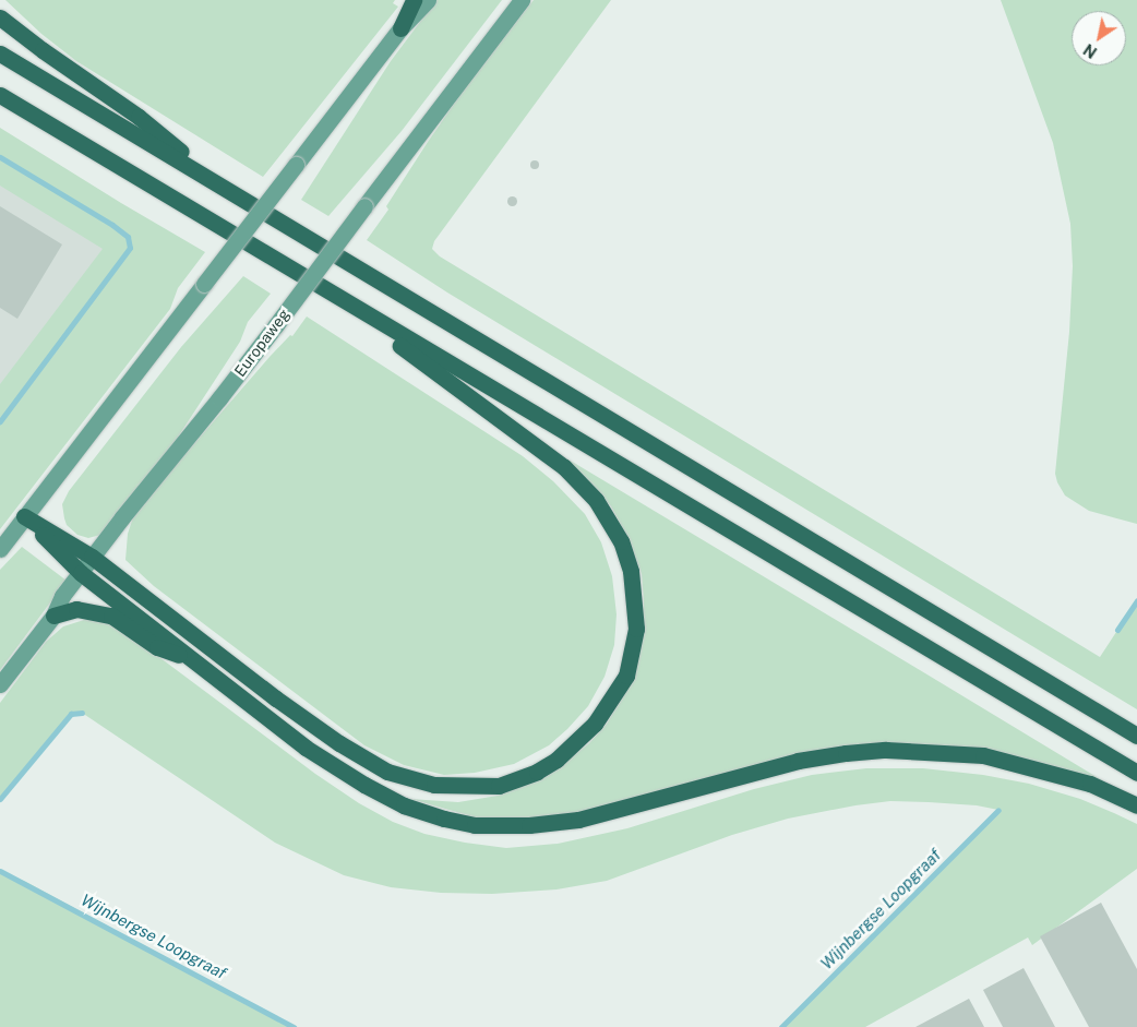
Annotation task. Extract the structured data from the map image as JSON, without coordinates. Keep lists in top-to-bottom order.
{
  "streets": {
    "main road": ["Europaweg"]
  },
  "water": ["Wijnbergse Loopgraaf"],
  "north": "bottom left"
}
